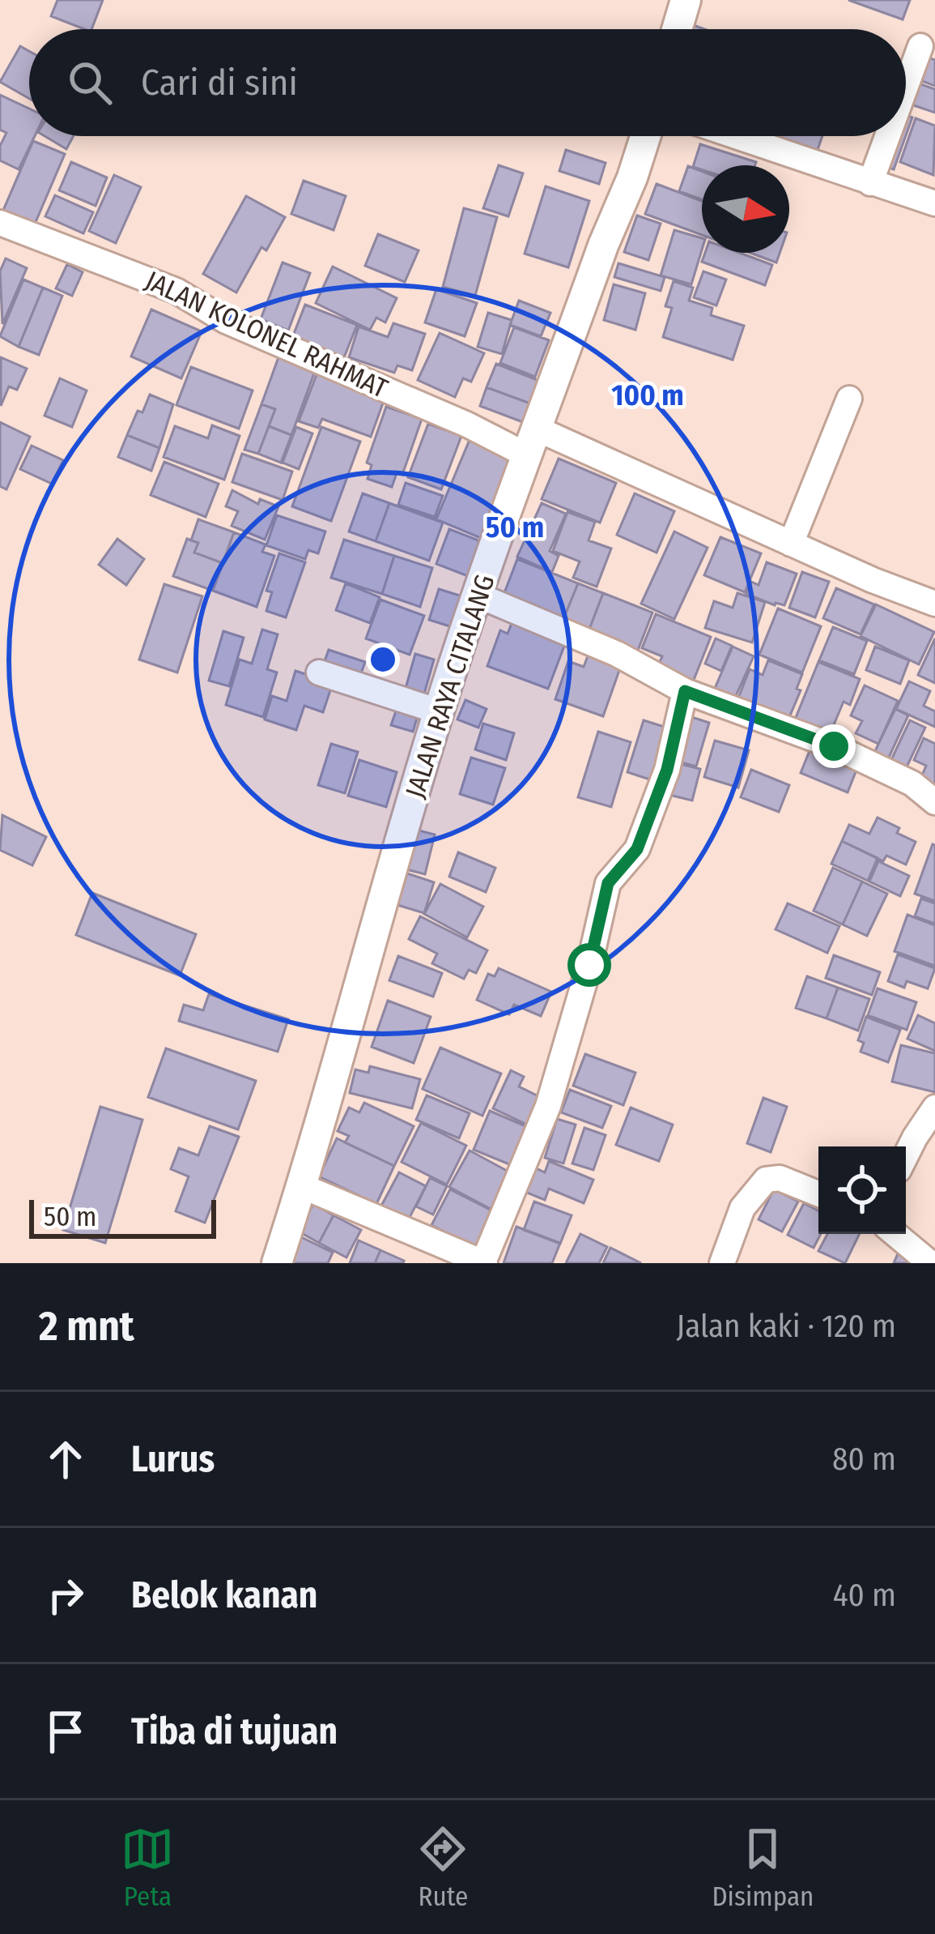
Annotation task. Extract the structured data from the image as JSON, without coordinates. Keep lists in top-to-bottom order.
{
  "streets": {
    "street": ["JALAN KOLONEL RAHMAT", "JALAN RAYA CITALANG"]
  },
  "crossings": [
    ["JALAN KOLONEL RAHMAT", "JALAN RAYA CITALANG"]
  ],
  "scale_bar": "50 m",
  "north": "right",
  "page": {
    "search": "Cari di sini",
    "scale": "50 m",
    "heading": ["2 mnt", "Jalan kaki · 120 m"],
    "list": [
      ["Lurus", "80 m"],
      ["Belok kanan", "40 m"],
      "Tiba di tujuan"
    ],
    "nav": ["Peta", "Rute", "Disimpan"]
  },
  "rings": ["100 m", "50 m"]
}
